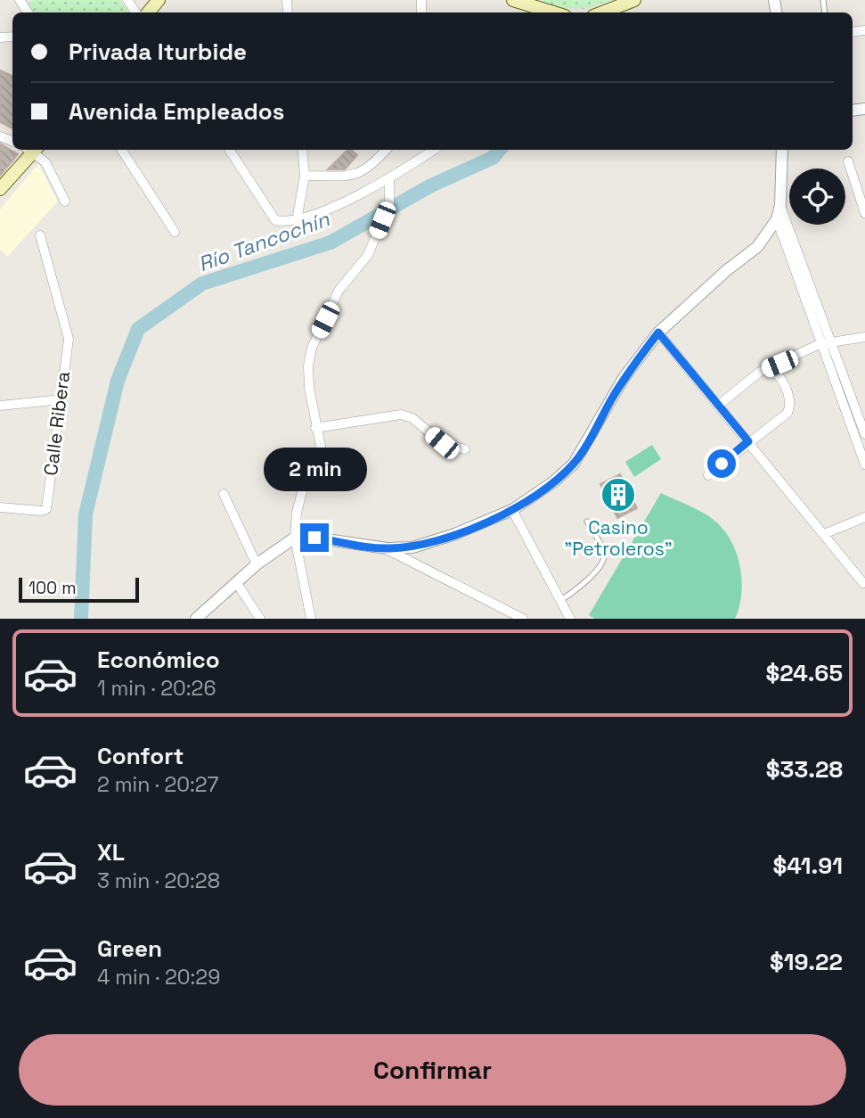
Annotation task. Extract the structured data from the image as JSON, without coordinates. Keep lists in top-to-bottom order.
{
  "streets": {
    "street": ["Calle Ribera"]
  },
  "water": ["Río Tancochín"],
  "places": {
    "building": ["Casino \"Petroleros\""]
  },
  "scale_bar": "100 m",
  "page": {
    "banner": ["Privada Iturbide", "Avenida Empleados"],
    "bubble": "2 min",
    "scale": "100 m",
    "list": [
      {
        "name": "Económico",
        "note": "1 min · 20:26",
        "value": "$24.65"
      },
      {
        "name": "Confort",
        "note": "2 min · 20:27",
        "value": "$33.28"
      },
      {
        "name": "XL",
        "note": "3 min · 20:28",
        "value": "$41.91"
      },
      {
        "name": "Green",
        "note": "4 min · 20:29",
        "value": "$19.22"
      }
    ],
    "buttons": "Confirmar"
  }
}
